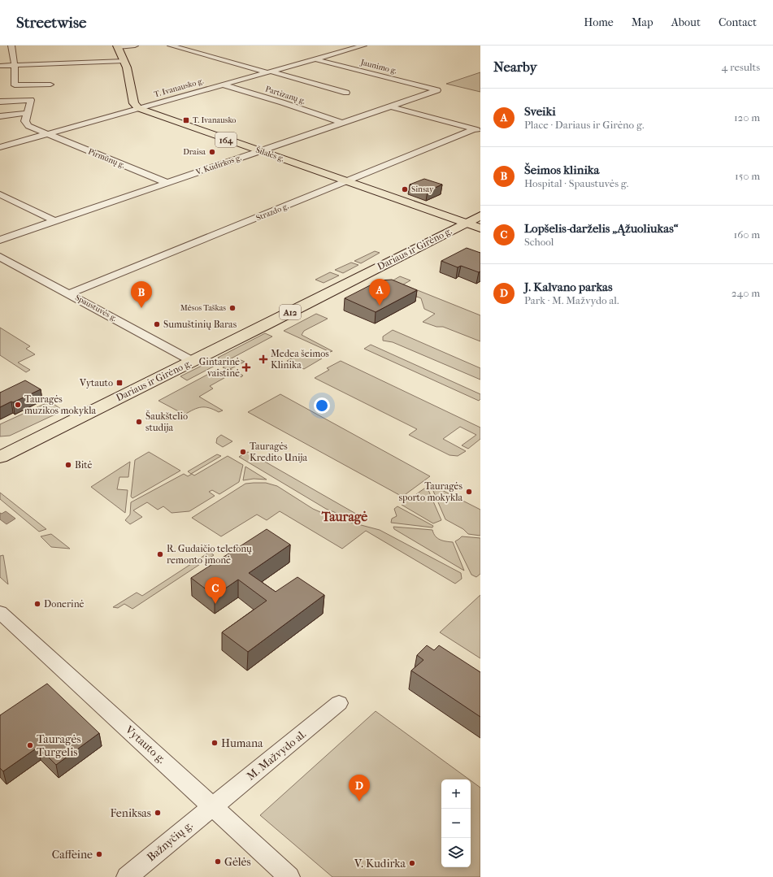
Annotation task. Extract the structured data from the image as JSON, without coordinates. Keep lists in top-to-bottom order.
{
  "streets": {
    "main road": [
      "164",
      "Šilalės g.",
      "Dariaus ir Girėno g.",
      "A12"
    ],
    "street": [
      "Jaunimo g.",
      "T. Ivanausko g.",
      "Partizanų g.",
      "Pirmūnų g.",
      "V. Kudirkos g.",
      "Strazdo g.",
      "Spaustuvės g.",
      "Vytauto g.",
      "M. Mažvydo al.",
      "Bažnyčių g."
    ]
  },
  "crossings": [
    ["Jaunimo g.", "T. Ivanausko g."],
    ["Jaunimo g.", "V. Kudirkos g."],
    ["T. Ivanausko g.", "Partizanų g."],
    ["T. Ivanausko g.", "Šilalės g."],
    ["T. Ivanausko g.", "Pirmūnų g."],
    ["Partizanų g.", "V. Kudirkos g."],
    ["Šilalės g.", "V. Kudirkos g."],
    ["Šilalės g.", "Strazdo g."],
    ["Šilalės g.", "Dariaus ir Girėno g."],
    ["Pirmūnų g.", "V. Kudirkos g."],
    ["Strazdo g.", "Spaustuvės g."],
    ["Dariaus ir Girėno g.", "Spaustuvės g."],
    ["Vytauto g.", "M. Mažvydo al."],
    ["Vytauto g.", "Bažnyčių g."],
    ["M. Mažvydo al.", "Bažnyčių g."]
  ],
  "districts": ["Tauragė"],
  "places": {
    "transit": ["T. Ivanausko", "Vytauto"],
    "other": [
      "Draisa",
      "Sinsay",
      "Mėsos Taškas",
      "Sumuštinių Baras",
      "Tauragės muzikos mokykla",
      "Šaukštelio studija",
      "Tauragės Kredito Unija",
      "Bitė",
      "Tauragės sporto mokykla",
      "R. Gudaičio telefonų remonto įmonė",
      "Donerinė",
      "Humana",
      "Tauragės Turgelis",
      "Feniksas",
      "Caffeine",
      "Gėlės",
      "V. Kudirka"
    ],
    "health": ["Medea šeimos Klinika", "Gintarinė vaistinė"]
  },
  "page": {
    "header": "Streetwise",
    "nav": [
      "Home",
      "Map",
      "About",
      "Contact"
    ],
    "heading": ["Nearby", "4 results"],
    "list": [
      {
        "mark": "A",
        "name": "Sveiki",
        "note": "Place · Dariaus ir Girėno g.",
        "value": "120 m"
      },
      {
        "mark": "B",
        "name": "Šeimos klinika",
        "note": "Hospital · Spaustuvės g.",
        "value": "150 m"
      },
      {
        "mark": "C",
        "name": "Lopšelis-darželis „Ąžuoliukas“",
        "note": "School",
        "value": "160 m"
      },
      {
        "mark": "D",
        "name": "J. Kalvano parkas",
        "note": "Park · M. Mažvydo al.",
        "value": "240 m"
      }
    ],
    "pins": [
      "A",
      "B",
      "C",
      "D"
    ],
    "map_buttons": ["+", "−"]
  }
}
